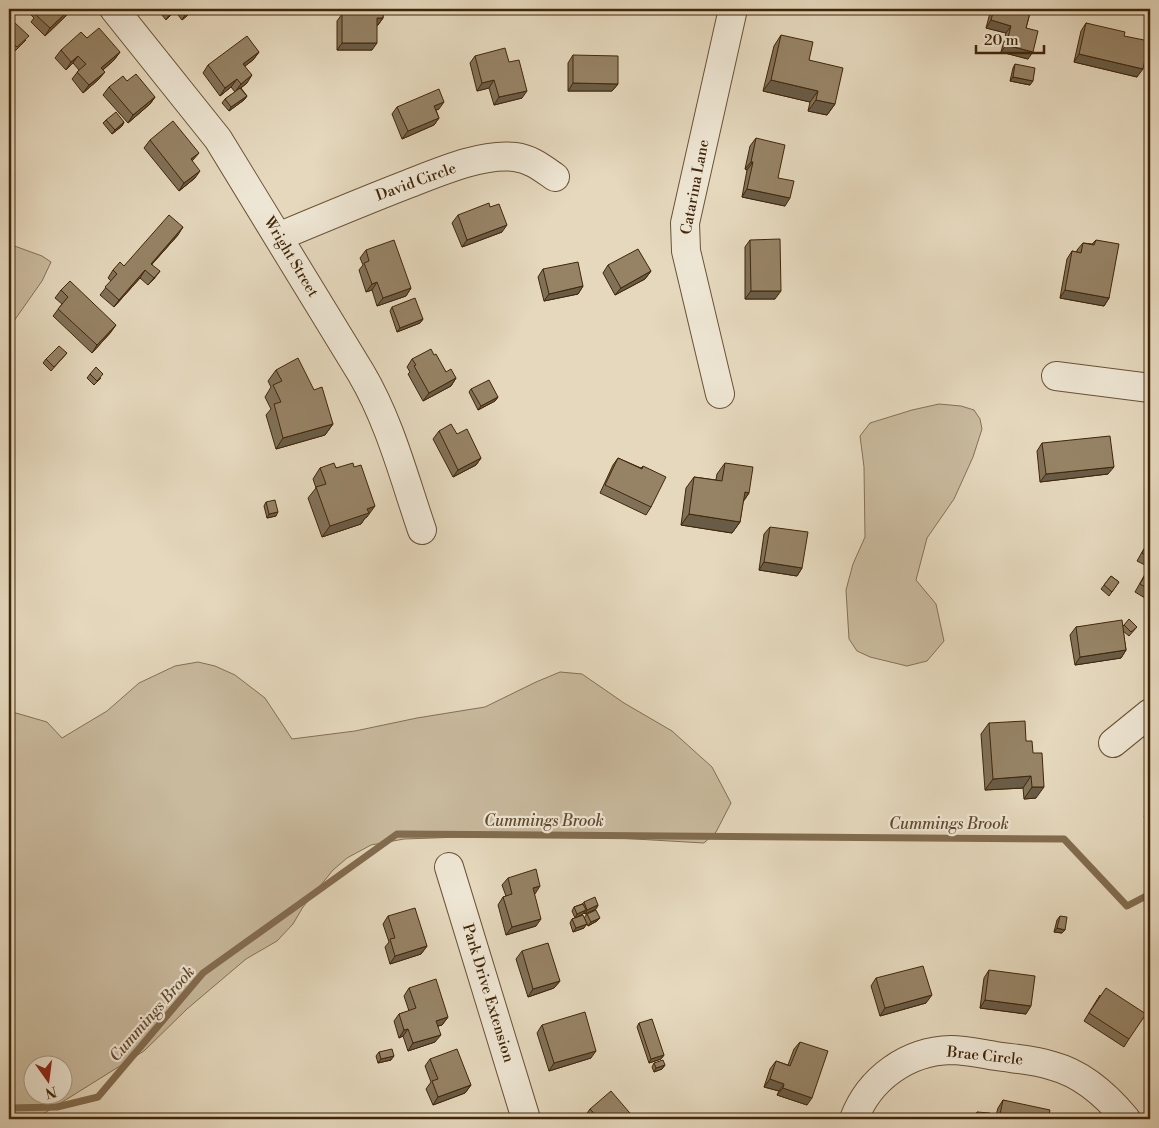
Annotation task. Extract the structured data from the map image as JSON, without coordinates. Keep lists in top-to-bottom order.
{
  "streets": {
    "street": [
      "David Circle",
      "Catarina Lane",
      "Wright Street",
      "Park Drive Extension",
      "Brae Circle"
    ]
  },
  "crossings": [
    ["David Circle", "Wright Street"]
  ],
  "water": ["Cummings Brook"],
  "scale_bar": "20 m",
  "north": "bottom"
}
